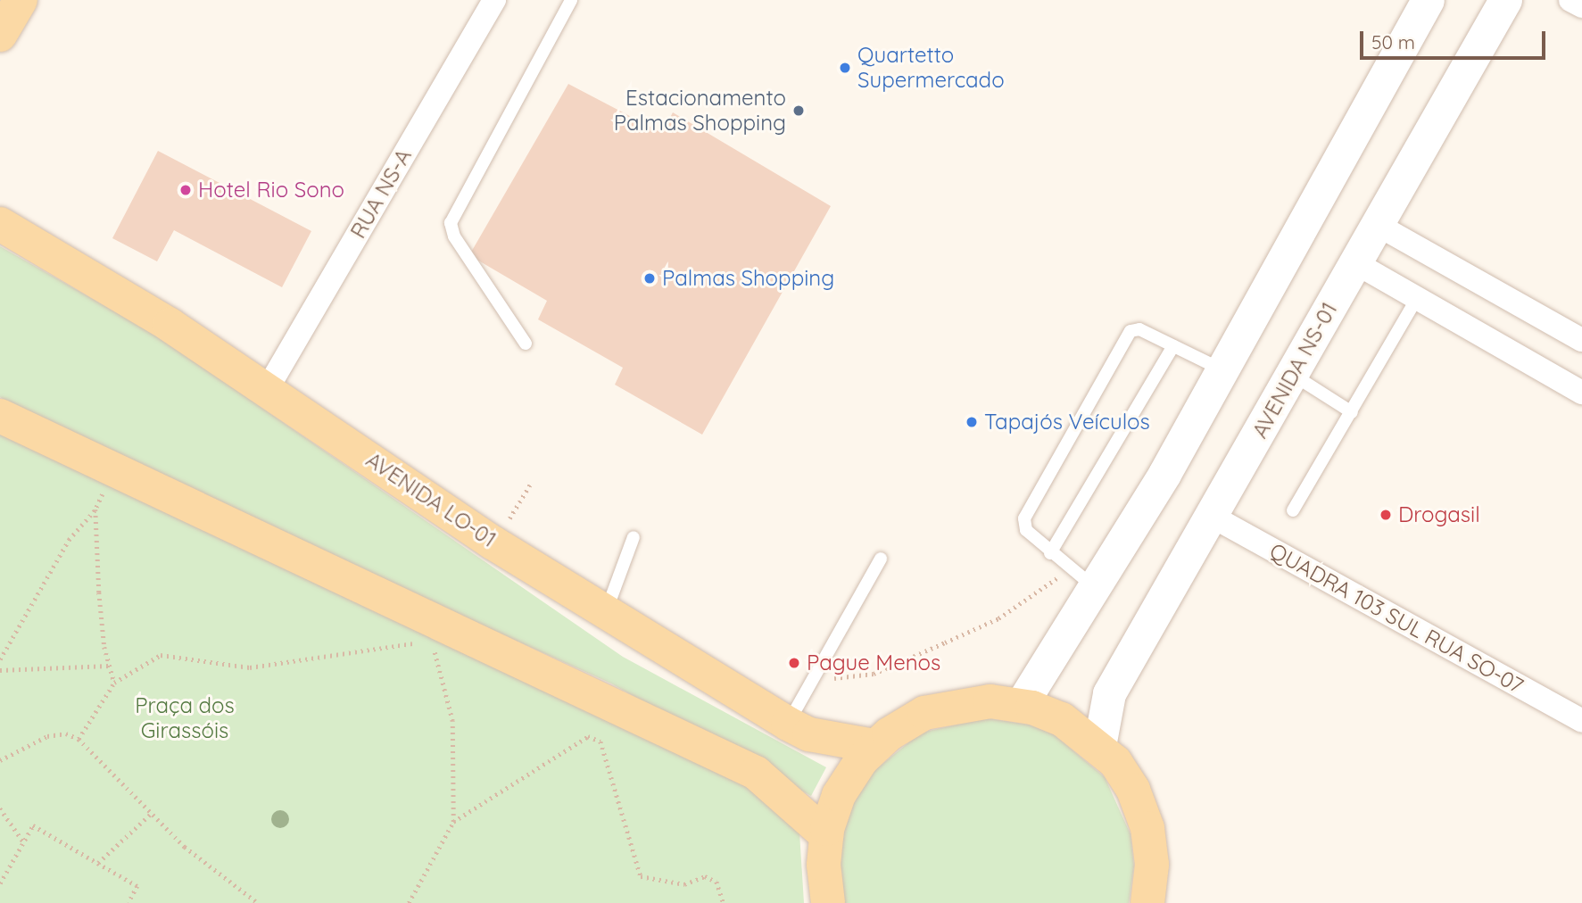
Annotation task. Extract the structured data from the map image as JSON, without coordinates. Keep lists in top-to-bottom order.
{
  "streets": {
    "main road": ["AVENIDA LO-01"],
    "street": ["RUA NS-A", "AVENIDA NS-01", "QUADRA 103 SUL RUA SO-07"]
  },
  "crossings": [
    ["RUA NS-A", "AVENIDA LO-01"],
    ["AVENIDA NS-01", "QUADRA 103 SUL RUA SO-07"]
  ],
  "parks": ["Praça dos Girassóis"],
  "places": [
    "Quartetto Supermercado",
    "Estacionamento Palmas Shopping",
    "Hotel Rio Sono",
    "Palmas Shopping",
    "Tapajós Veículos",
    "Drogasil",
    "Pague Menos"
  ],
  "scale_bar": "50 m"
}
